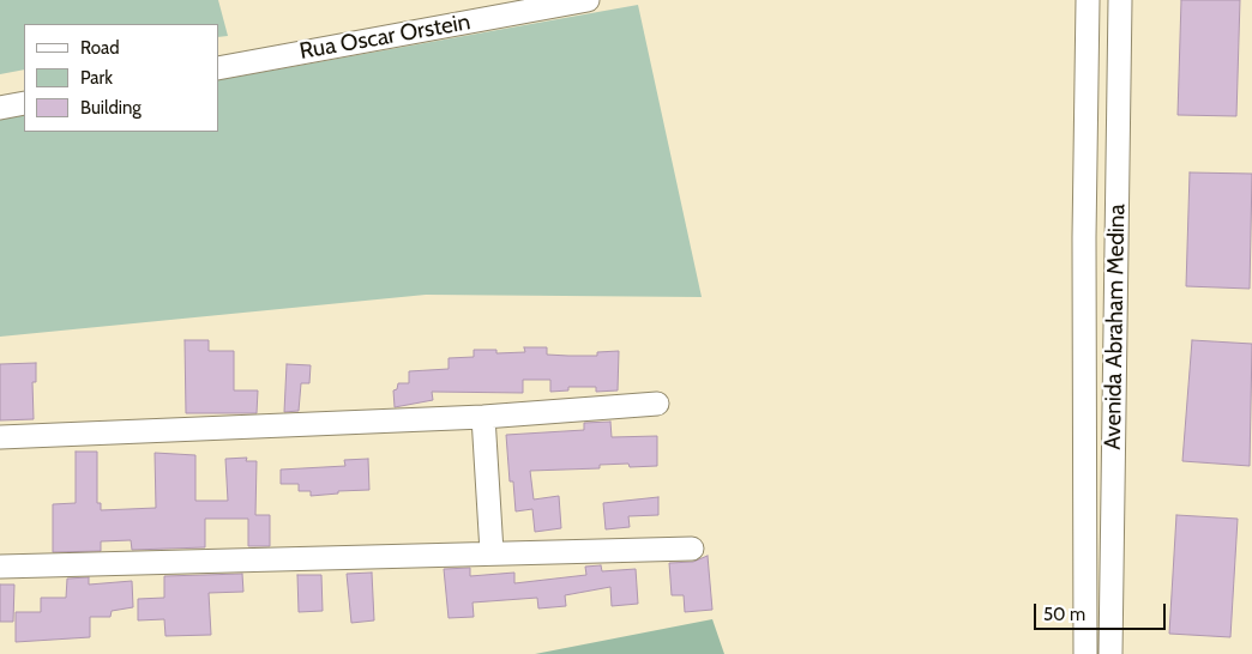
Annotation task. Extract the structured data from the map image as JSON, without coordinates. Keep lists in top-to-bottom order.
{
  "streets": {
    "street": ["Rua Oscar Orstein", "Avenida Abraham Medina"]
  },
  "legend": ["Road", "Park", "Building"],
  "scale_bar": "50 m"
}
